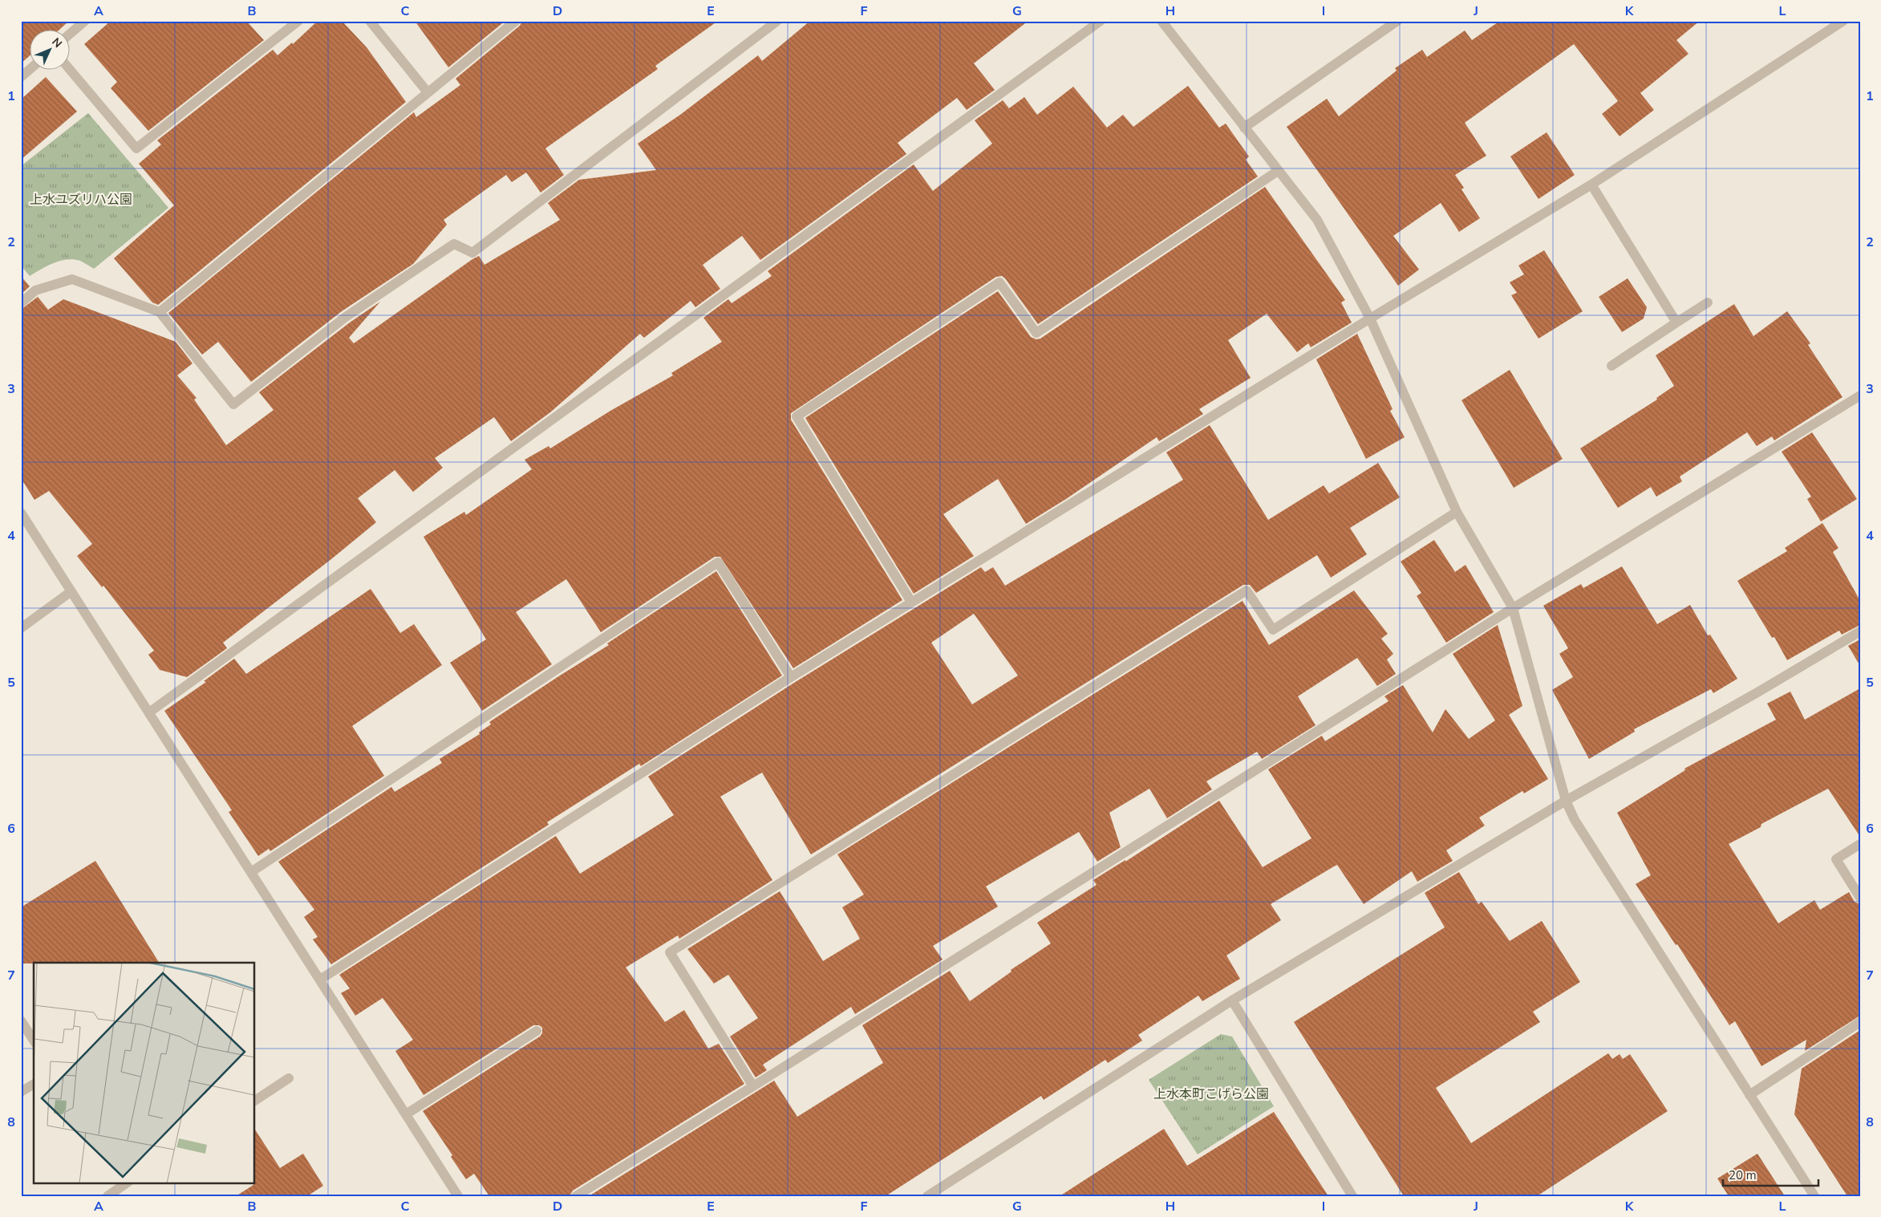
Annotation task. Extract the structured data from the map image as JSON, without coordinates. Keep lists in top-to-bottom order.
{
  "parks": ["上水ユズリハ公園", "上水本町こげら公園"],
  "scale_bar": "20 m",
  "north": "top right",
  "grid": {
    "columns": [
      "A",
      "B",
      "C",
      "D",
      "E",
      "F",
      "G",
      "H",
      "I",
      "J",
      "K",
      "L"
    ],
    "rows": [
      "1",
      "2",
      "3",
      "4",
      "5",
      "6",
      "7",
      "8"
    ]
  }
}
